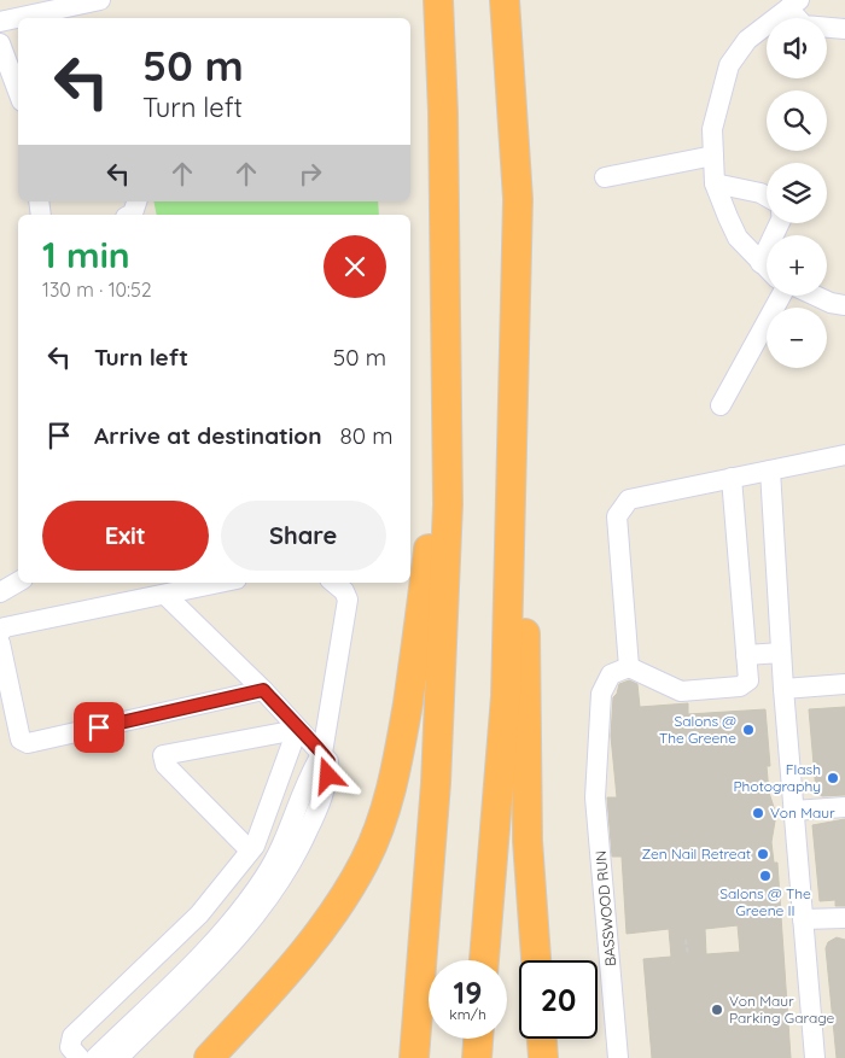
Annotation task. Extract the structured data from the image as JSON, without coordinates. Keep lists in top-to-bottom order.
{
  "streets": {
    "street": ["BASSWOOD RUN"]
  },
  "places": [
    "Salons @ The Greene",
    "Flash Photography",
    "Von Maur",
    "Zen Nail Retreat",
    "Salons @ The Greene II",
    "Von Maur Parking Garage"
  ],
  "page": {
    "map_buttons": ["+", "−"],
    "turn": ["50 m", "Turn left"],
    "heading": ["1 min", "130 m · 10:52"],
    "list": [
      {
        "name": "Turn left",
        "value": "50 m"
      },
      {
        "name": "Arrive at destination",
        "value": "80 m"
      }
    ],
    "buttons": ["Exit", "Share"],
    "speed": "19 km/h",
    "limit": "20"
  }
}
